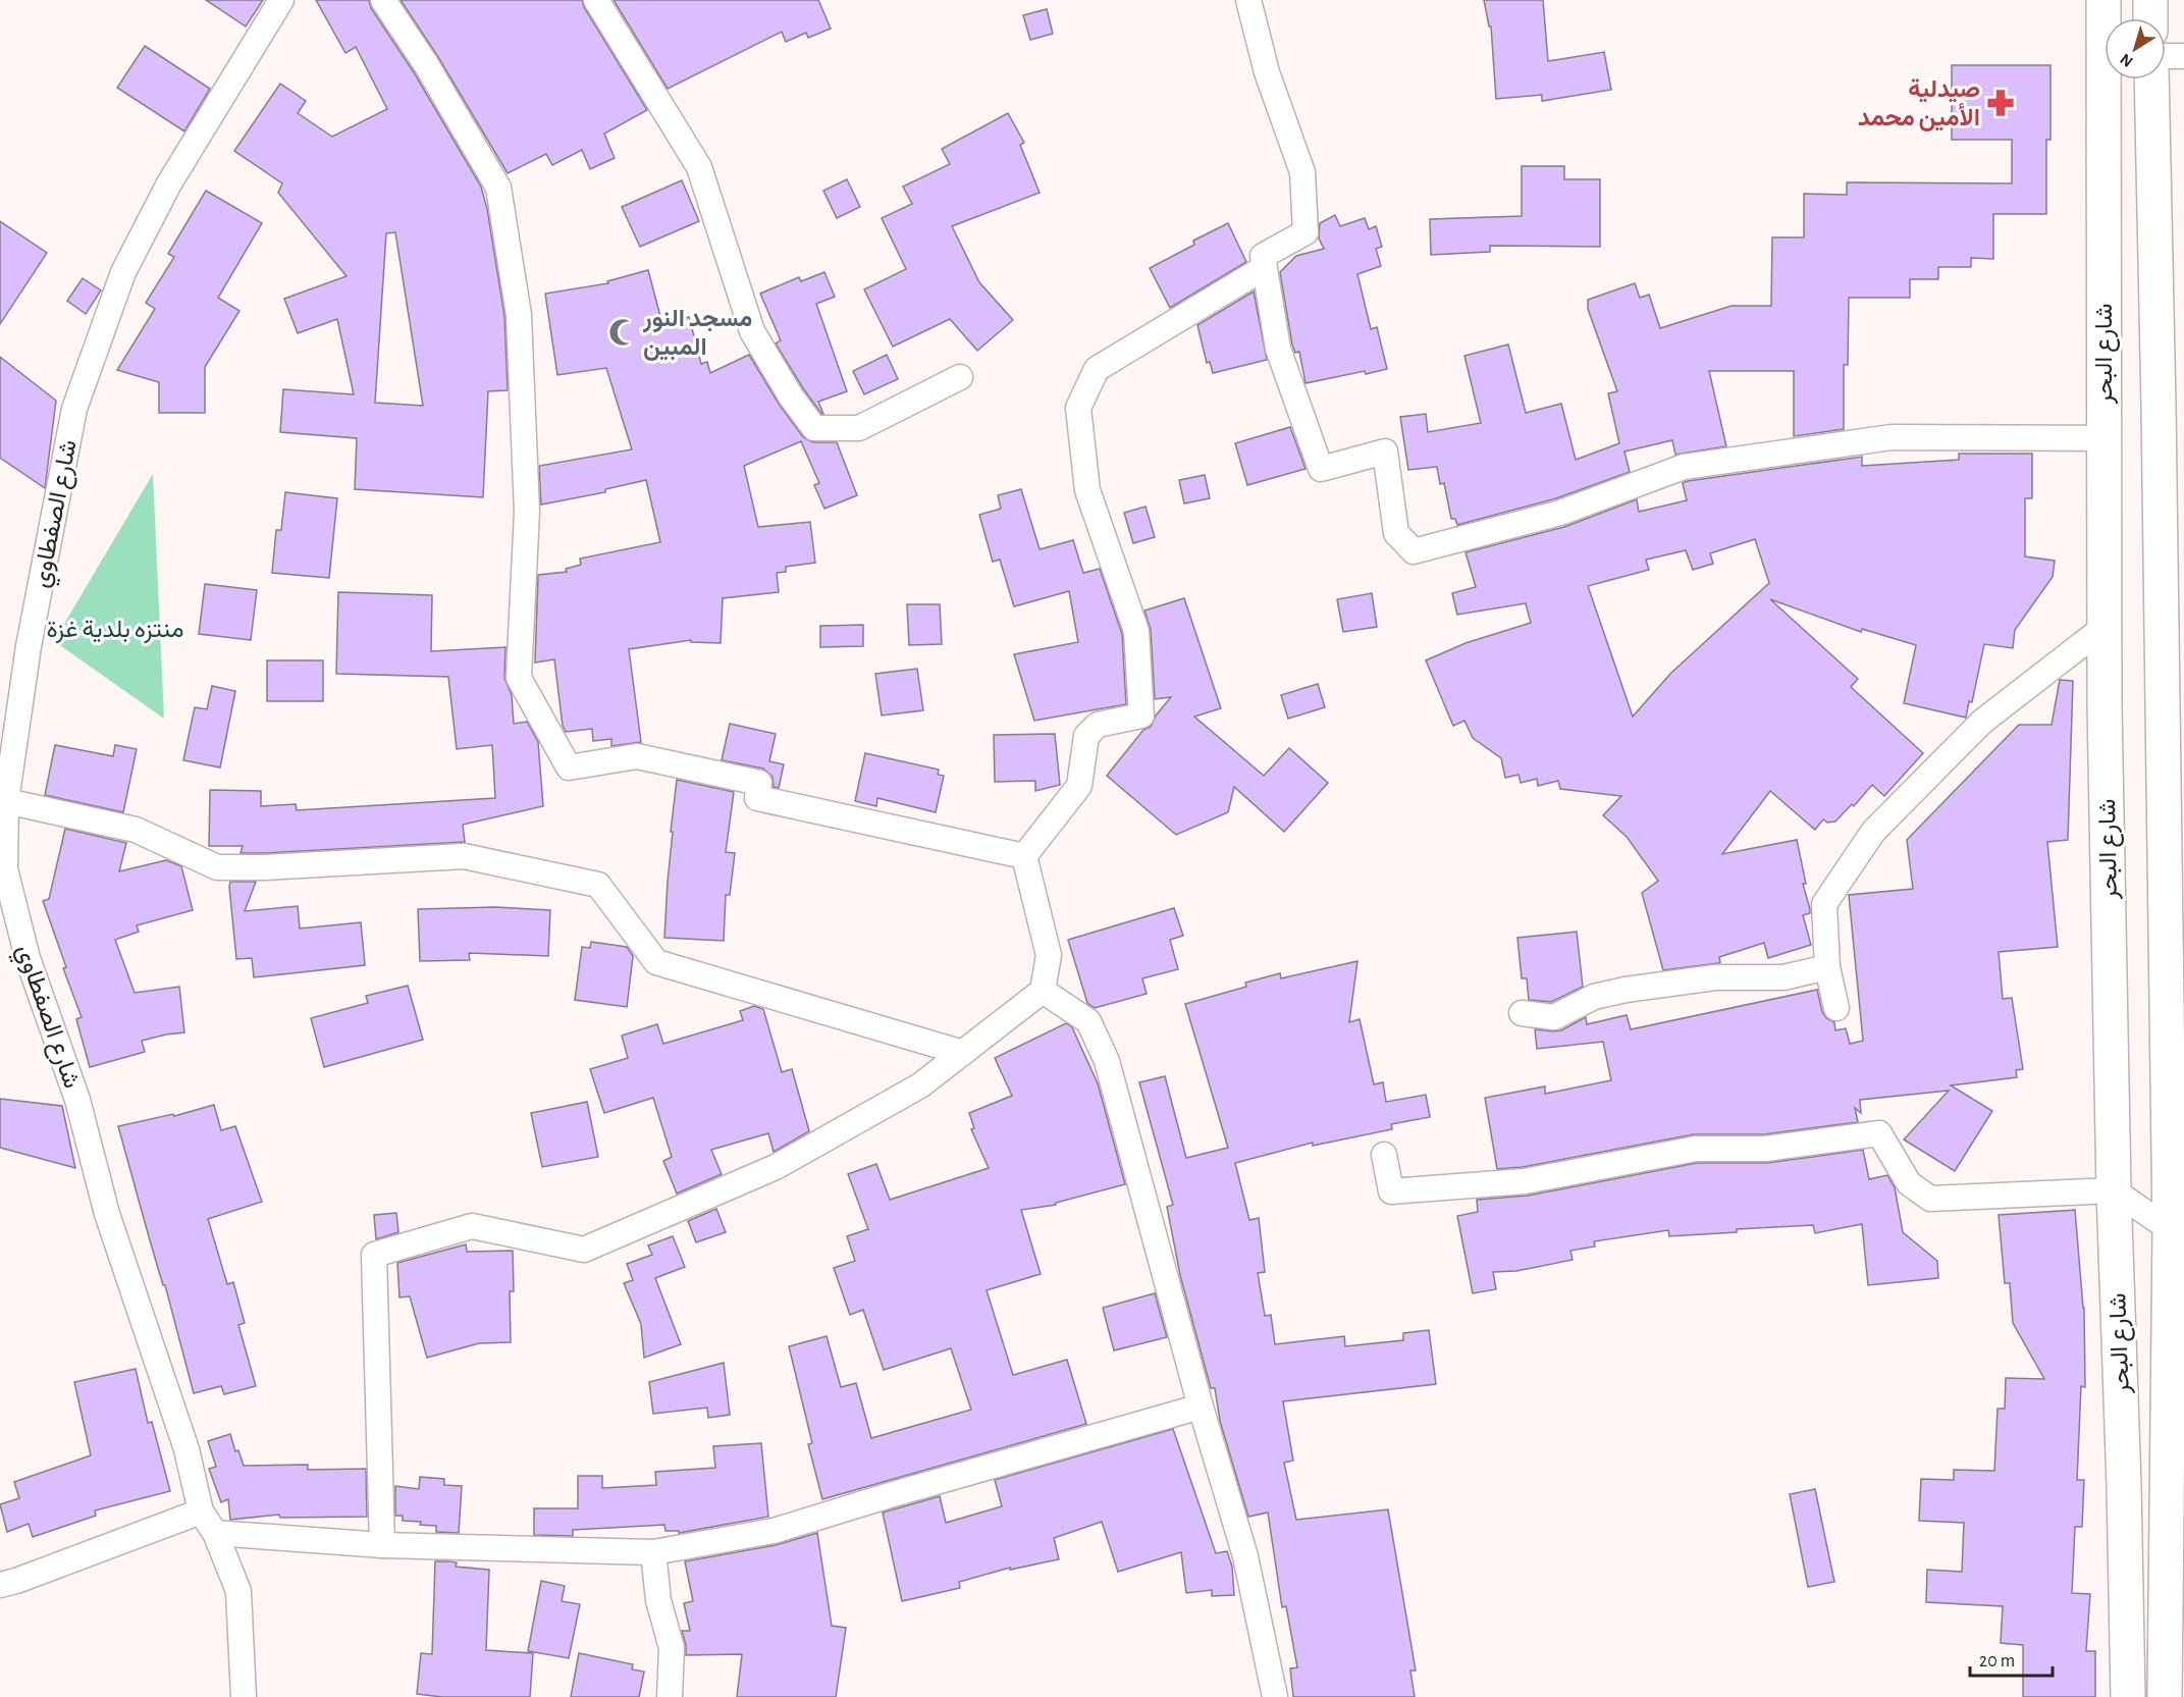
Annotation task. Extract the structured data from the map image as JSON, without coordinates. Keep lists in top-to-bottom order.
{
  "streets": {
    "main road": ["شارع البحر"],
    "street": ["شارع الصفطاوي"]
  },
  "parks": ["منتزه بلدية غزة"],
  "places": {
    "pharmacy": ["صيدلية الأمين محمد"],
    "mosque": ["مسجد النور المبين"]
  },
  "scale_bar": "20 m",
  "north": "bottom left"
}
